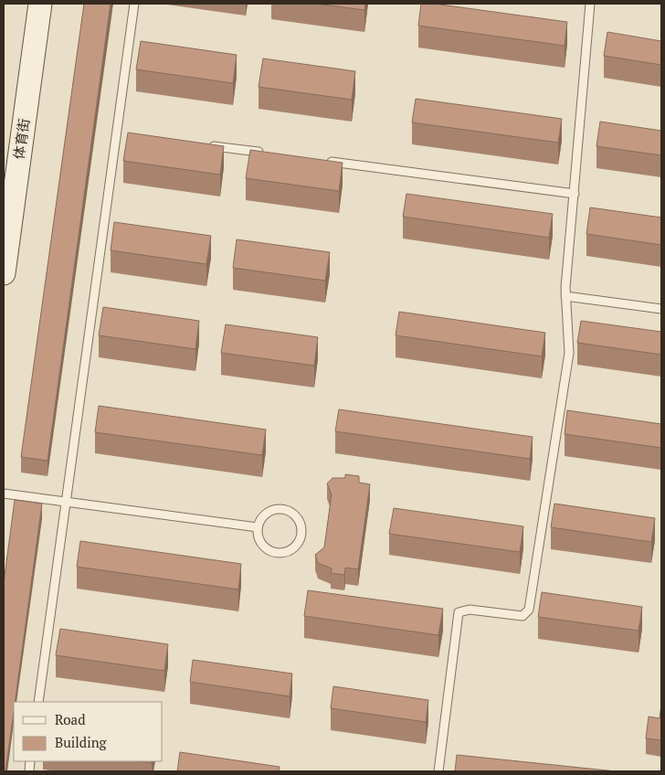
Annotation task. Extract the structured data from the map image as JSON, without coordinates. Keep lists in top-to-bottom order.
{
  "streets": {
    "street": ["体育街"]
  },
  "legend": ["Road", "Building"]
}
